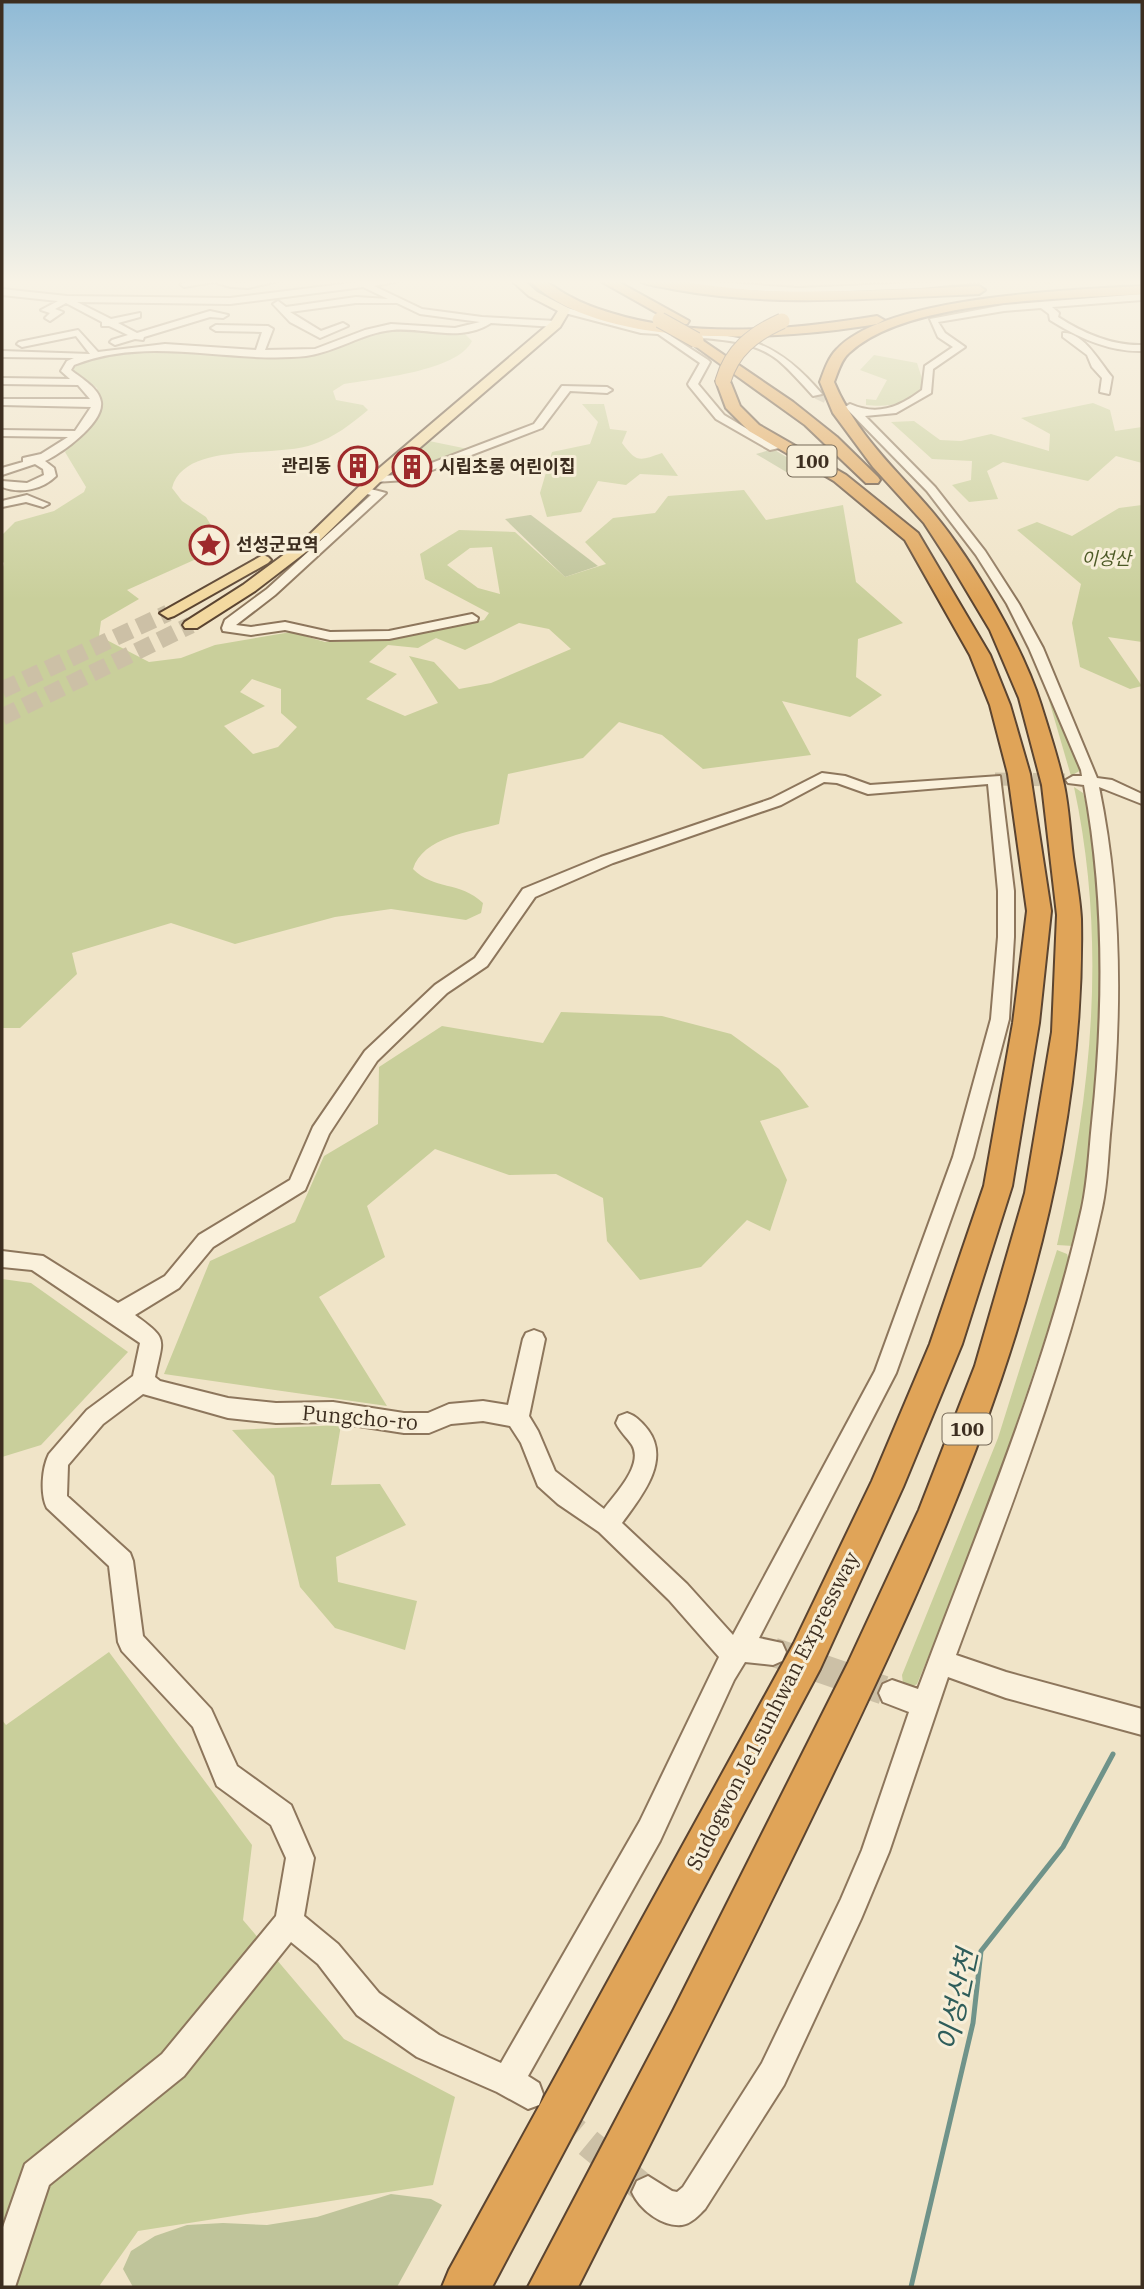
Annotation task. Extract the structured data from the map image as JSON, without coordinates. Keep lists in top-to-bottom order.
{
  "streets": {
    "highway": ["100", "Sudogwon Je1sunhwan Expressway"],
    "street": ["Pungcho-ro"]
  },
  "water": ["이성산천"],
  "parks": ["이성산"],
  "places": {
    "building": ["관리동", "시립초롱 어린이집"],
    "place": ["선성군묘역"]
  }
}
